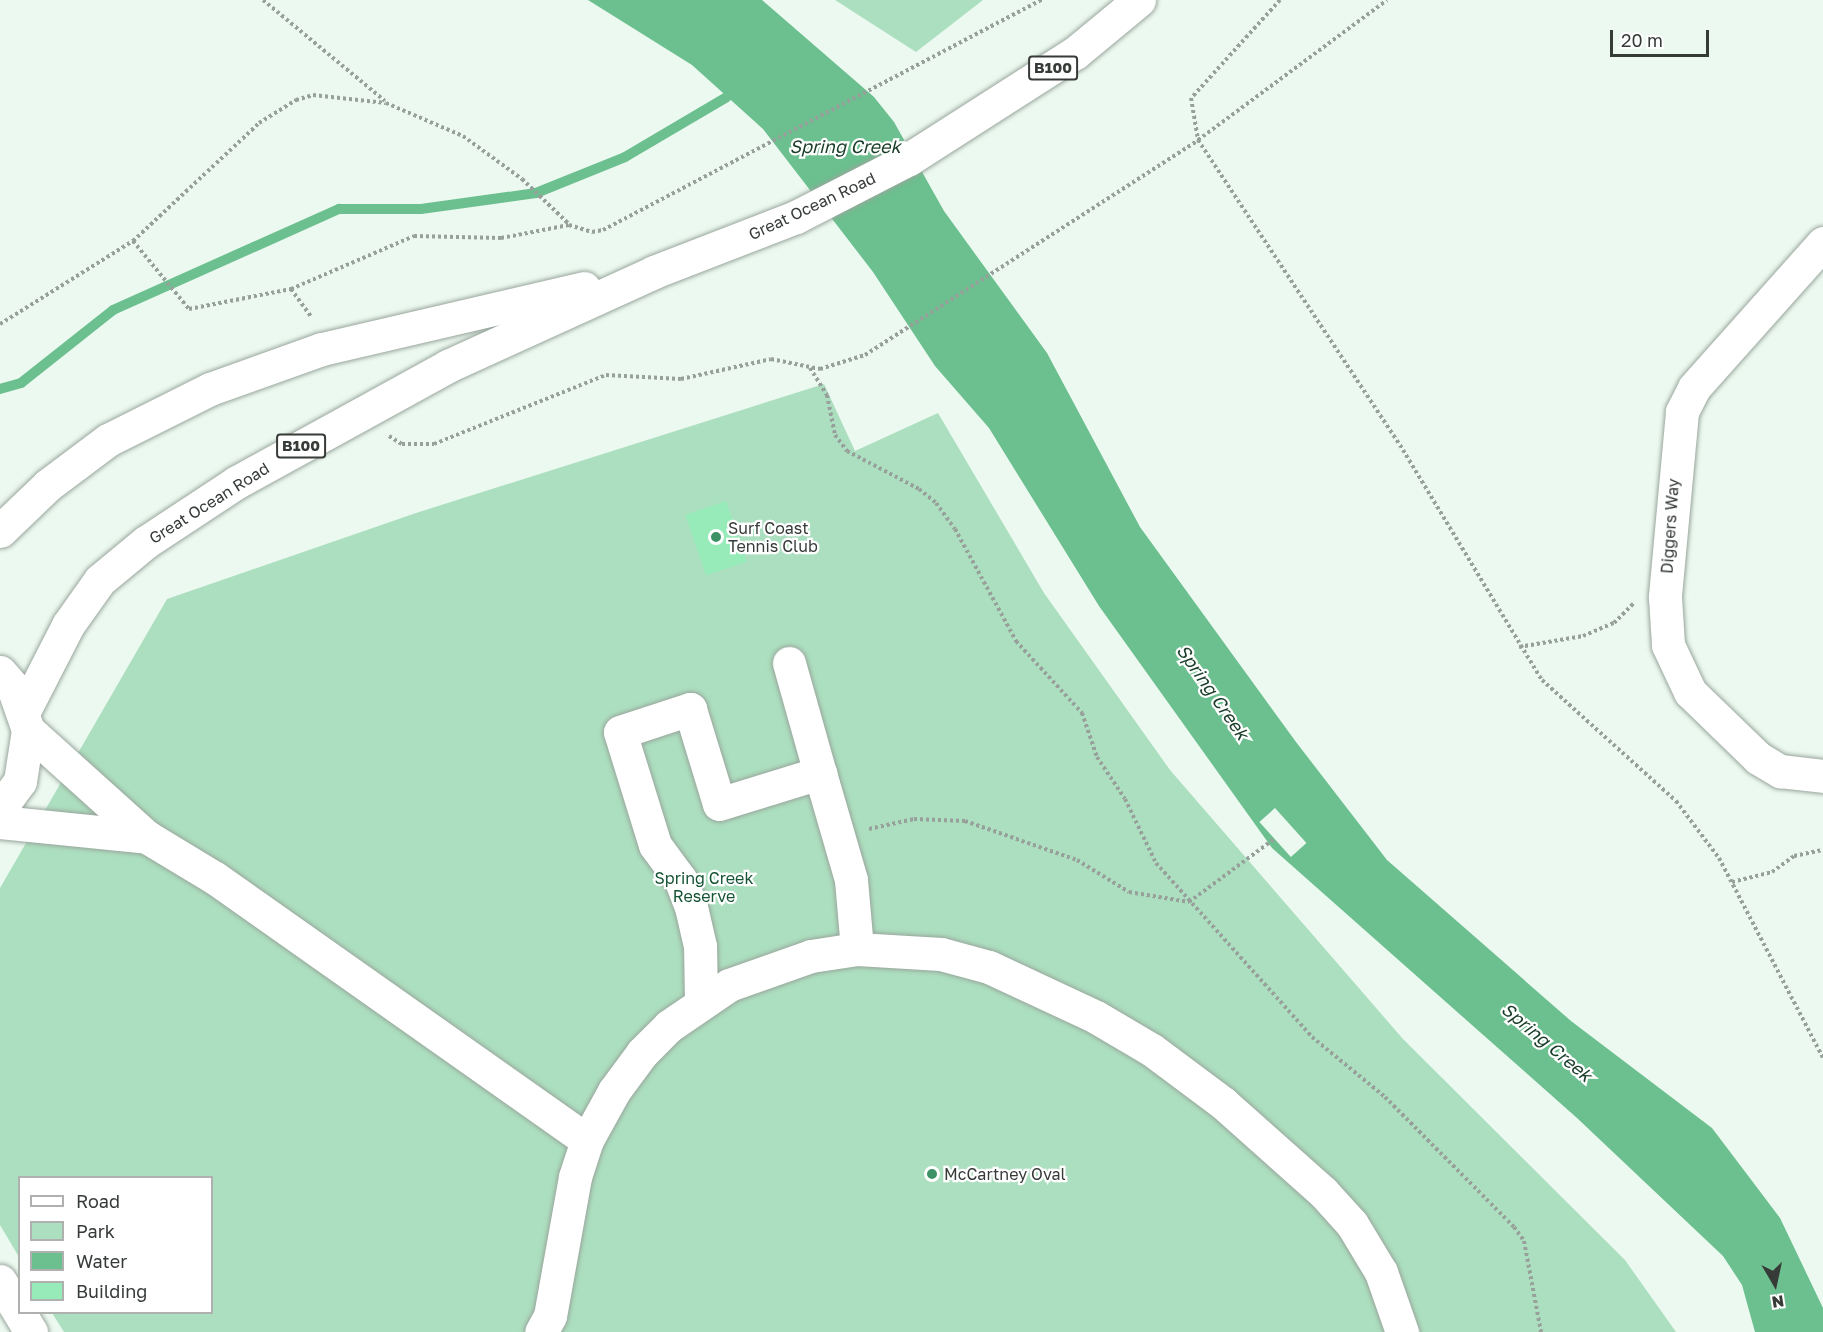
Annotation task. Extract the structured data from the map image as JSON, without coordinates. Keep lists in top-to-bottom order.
{
  "streets": {
    "main road": ["B100", "Great Ocean Road", "Diggers Way"]
  },
  "crossings": [
    ["B100", "Great Ocean Road"]
  ],
  "water": ["Spring Creek"],
  "parks": ["Spring Creek Reserve"],
  "places": ["Surf Coast Tennis Club", "McCartney Oval"],
  "legend": [
    "Road",
    "Park",
    "Water",
    "Building"
  ],
  "scale_bar": "20 m",
  "north": "bottom"
}
